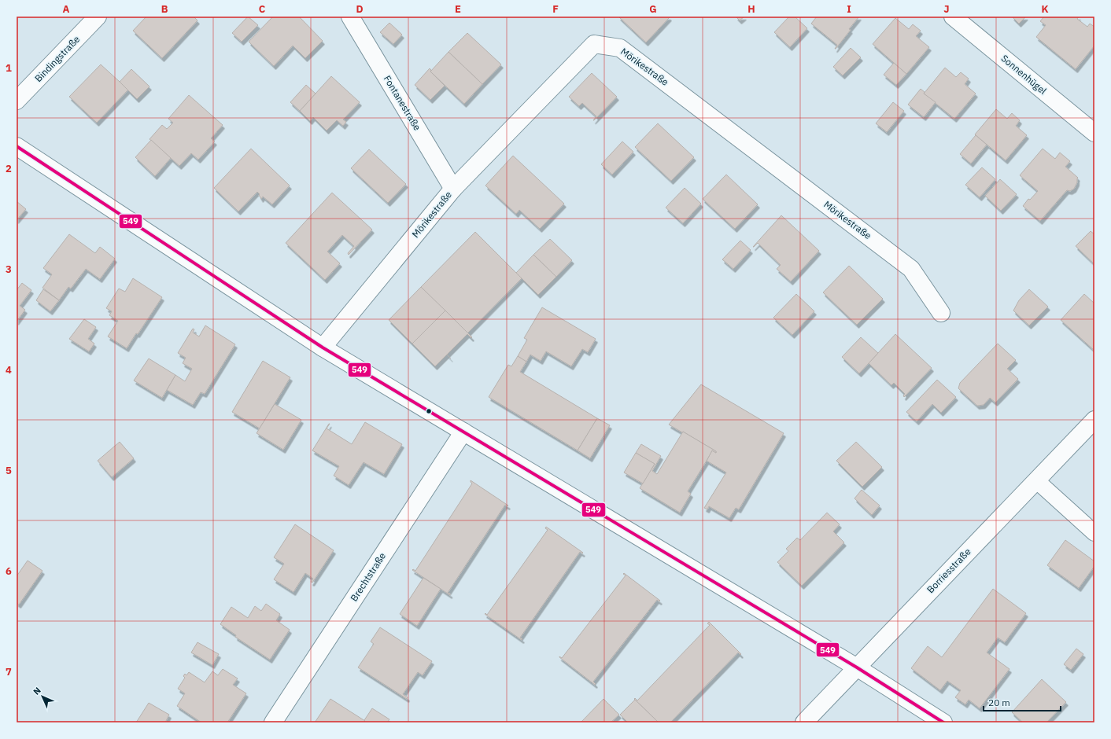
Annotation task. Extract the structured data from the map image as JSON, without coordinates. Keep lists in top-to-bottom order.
{
  "streets": {
    "street": [
      "Bindingstraße",
      "Mörikestraße",
      "Sonnenhügel",
      "Fontanestraße",
      "Borriesstraße",
      "Brechtstraße"
    ]
  },
  "crossings": [
    ["Mörikestraße", "Fontanestraße"]
  ],
  "lines": ["transit line 549"],
  "scale_bar": "20 m",
  "north": "top left",
  "grid": {
    "columns": [
      "A",
      "B",
      "C",
      "D",
      "E",
      "F",
      "G",
      "H",
      "I",
      "J",
      "K"
    ],
    "rows": [
      "1",
      "2",
      "3",
      "4",
      "5",
      "6",
      "7"
    ]
  }
}
